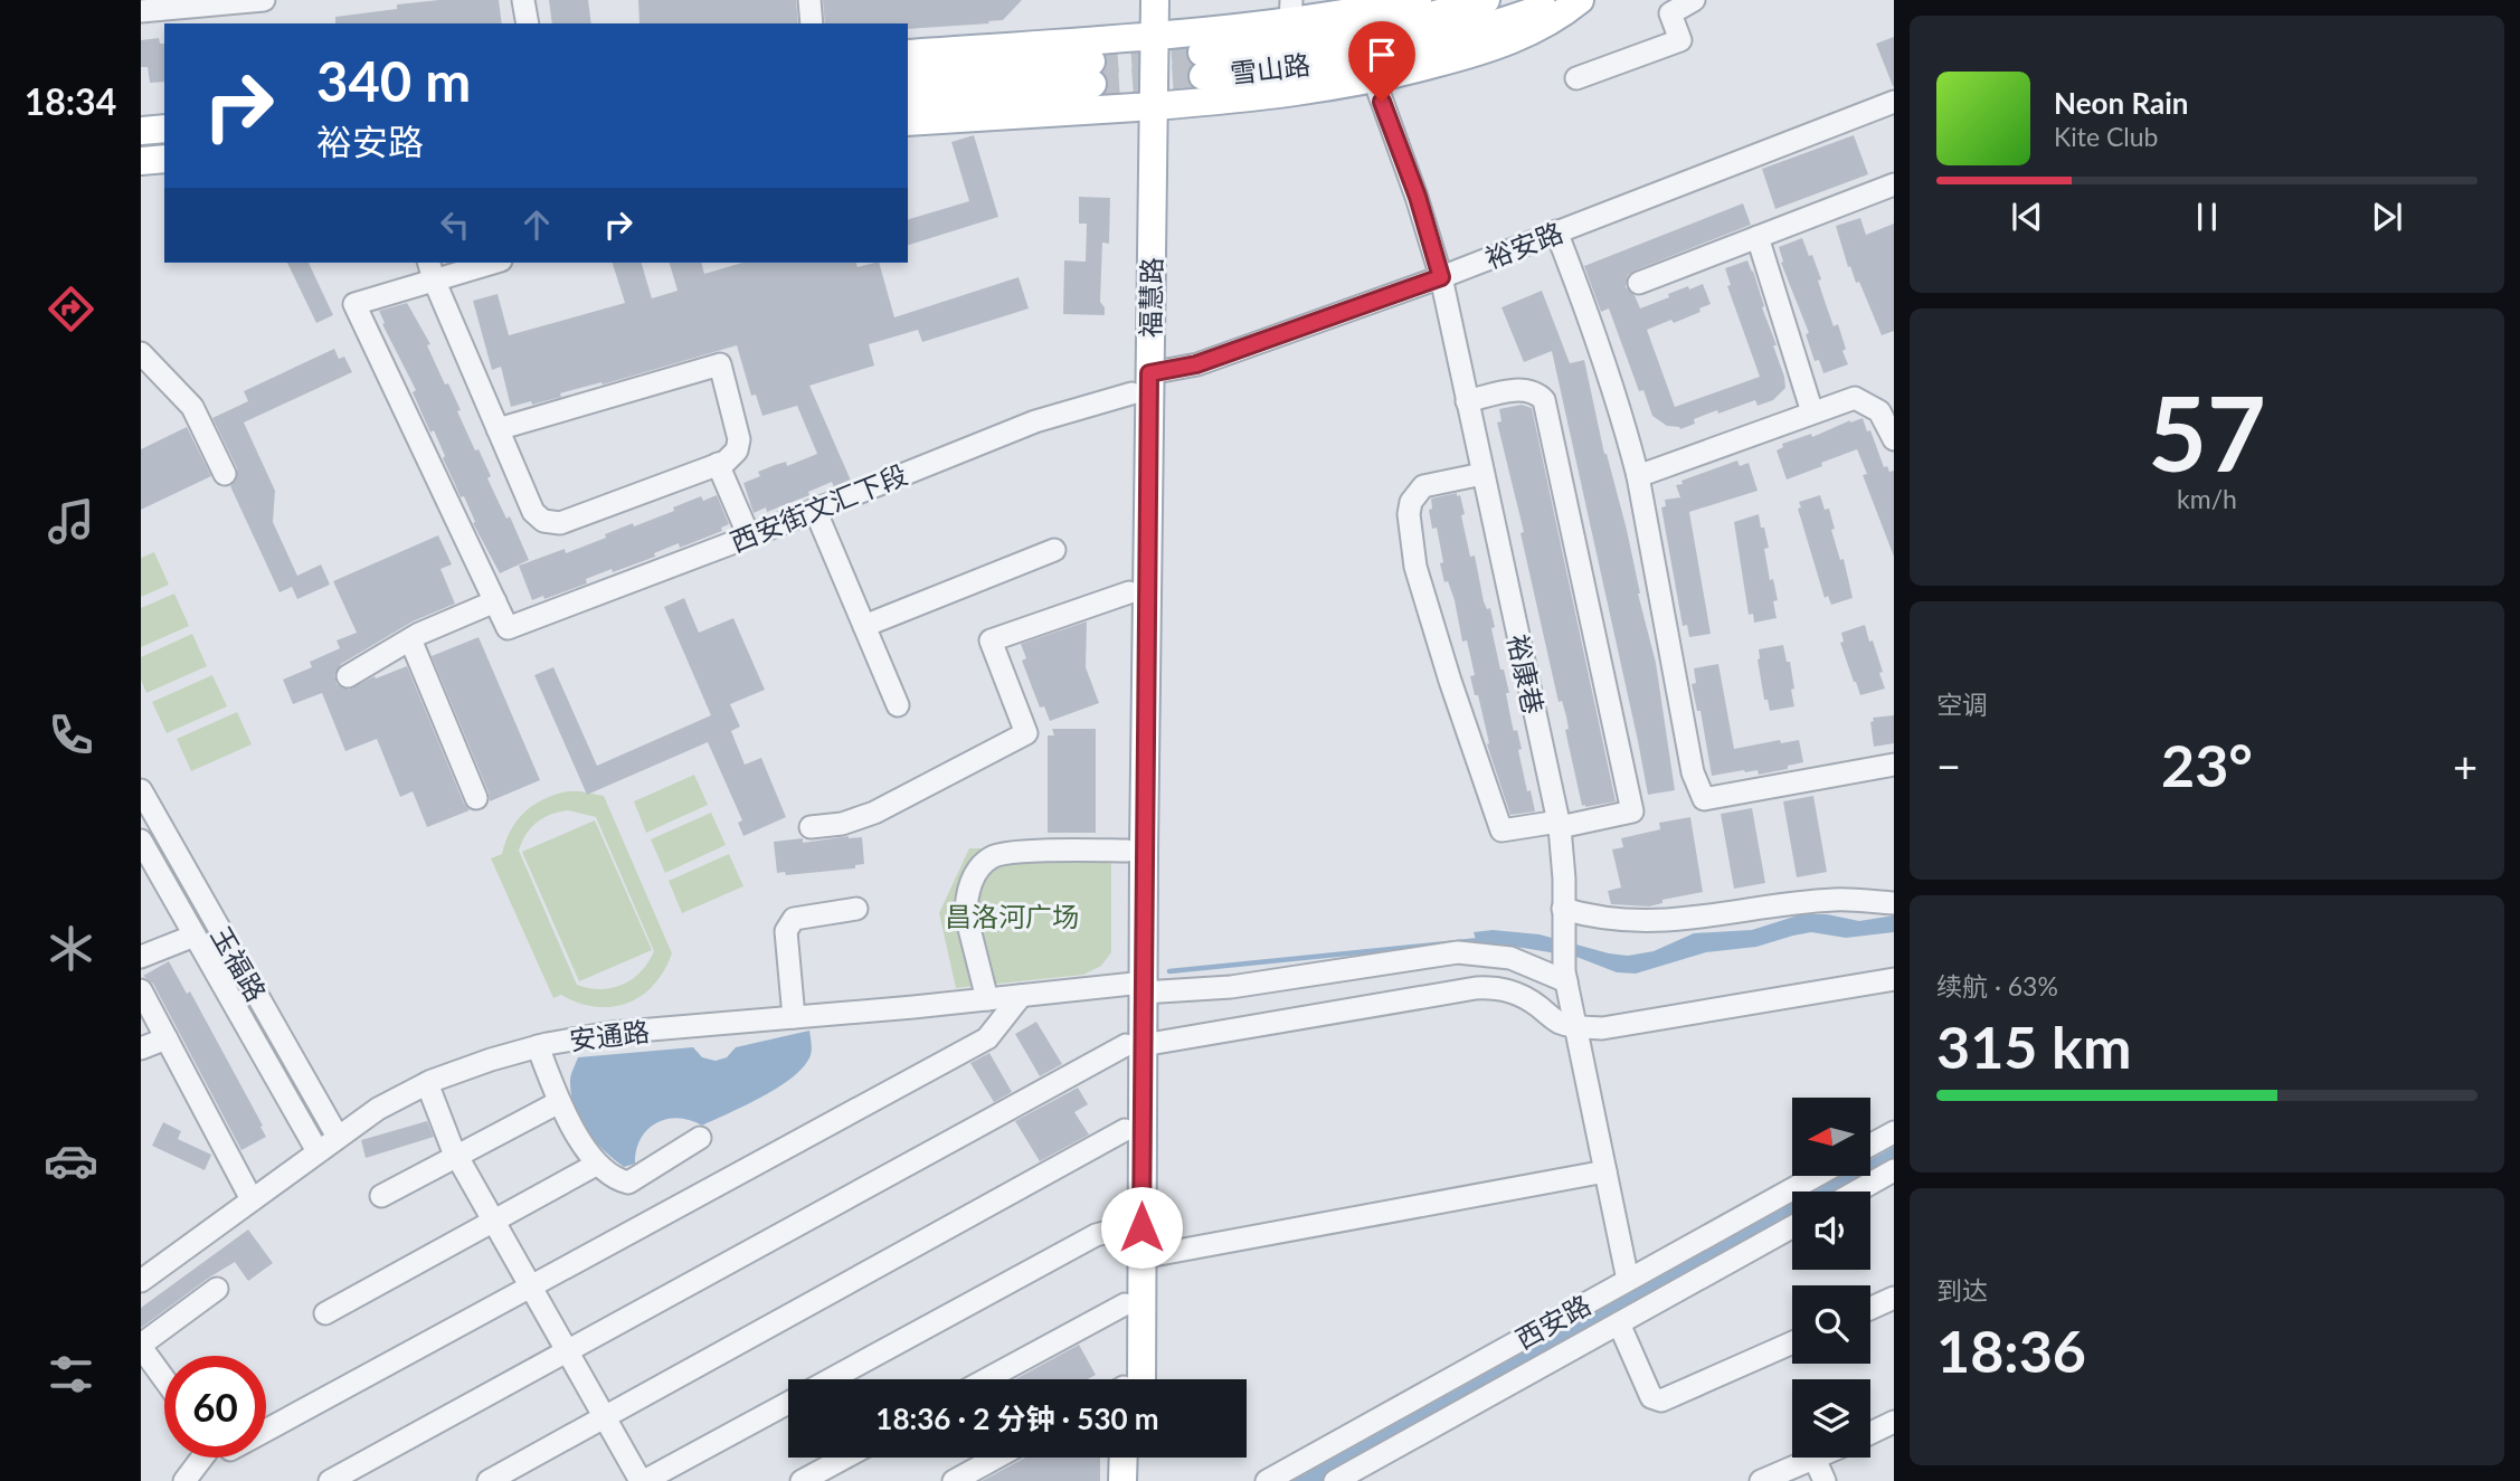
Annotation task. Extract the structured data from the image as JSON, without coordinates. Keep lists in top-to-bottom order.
{
  "streets": {
    "main road": ["雪山路", "福慧路"],
    "street": [
      "裕安路",
      "西安街文汇下段",
      "裕康巷",
      "玉福路",
      "安通路",
      "西安路"
    ]
  },
  "crossings": [
    ["裕安路", "福慧路"],
    ["裕安路", "西安街文汇下段"],
    ["裕安路", "裕康巷"],
    ["福慧路", "西安街文汇下段"],
    ["福慧路", "安通路"],
    ["裕康巷", "安通路"],
    ["裕康巷", "西安路"],
    ["玉福路", "安通路"]
  ],
  "parks": ["昌洛河广场"],
  "north": "left",
  "page": {
    "tabs": "18:34",
    "turn": ["340 m", "裕安路"],
    "song": ["Neon Rain", "Kite Club"],
    "tile": [
      ["57", "km/h"],
      "空调",
      ["续航 · 63%", "315 km"],
      ["到达", "18:36"]
    ],
    "heat": ["−", "23°", "+"],
    "limit": "60",
    "trip": "18:36 · 2 分钟 · 530 m"
  }
}
